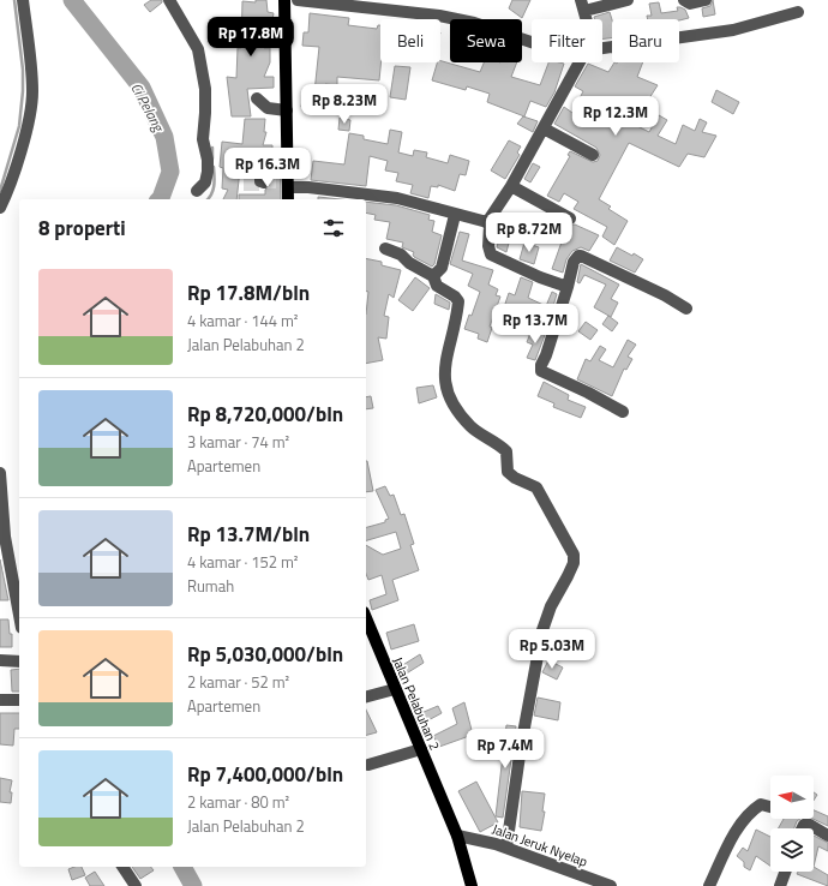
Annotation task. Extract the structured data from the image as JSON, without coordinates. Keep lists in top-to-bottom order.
{
  "streets": {
    "main road": ["Jalan Pelabuhan 2"],
    "street": ["Jalan Jeruk Nyelap"]
  },
  "crossings": [
    ["Jalan Pelabuhan 2", "Jalan Jeruk Nyelap"]
  ],
  "water": ["Ci Pelang"],
  "north": "left",
  "page": {
    "price": [
      "Rp 17.8M",
      "Rp 8.23M",
      "Rp 12.3M",
      "Rp 16.3M",
      "Rp 8.72M",
      "Rp 13.7M",
      "Rp 5.03M",
      "Rp 7.4M"
    ],
    "chip": [
      "Beli",
      "Sewa",
      "Filter",
      "Baru"
    ],
    "heading": "8 properti",
    "list": [
      {
        "name": "Rp 17.8M/bln",
        "note": "4 kamar · 144 m² · Jalan Pelabuhan 2"
      },
      {
        "name": "Rp 8,720,000/bln",
        "note": "3 kamar · 74 m² · Apartemen"
      },
      {
        "name": "Rp 13.7M/bln",
        "note": "4 kamar · 152 m² · Rumah"
      },
      {
        "name": "Rp 5,030,000/bln",
        "note": "2 kamar · 52 m² · Apartemen"
      },
      {
        "name": "Rp 7,400,000/bln",
        "note": "2 kamar · 80 m² · Jalan Pelabuhan 2"
      }
    ]
  }
}
